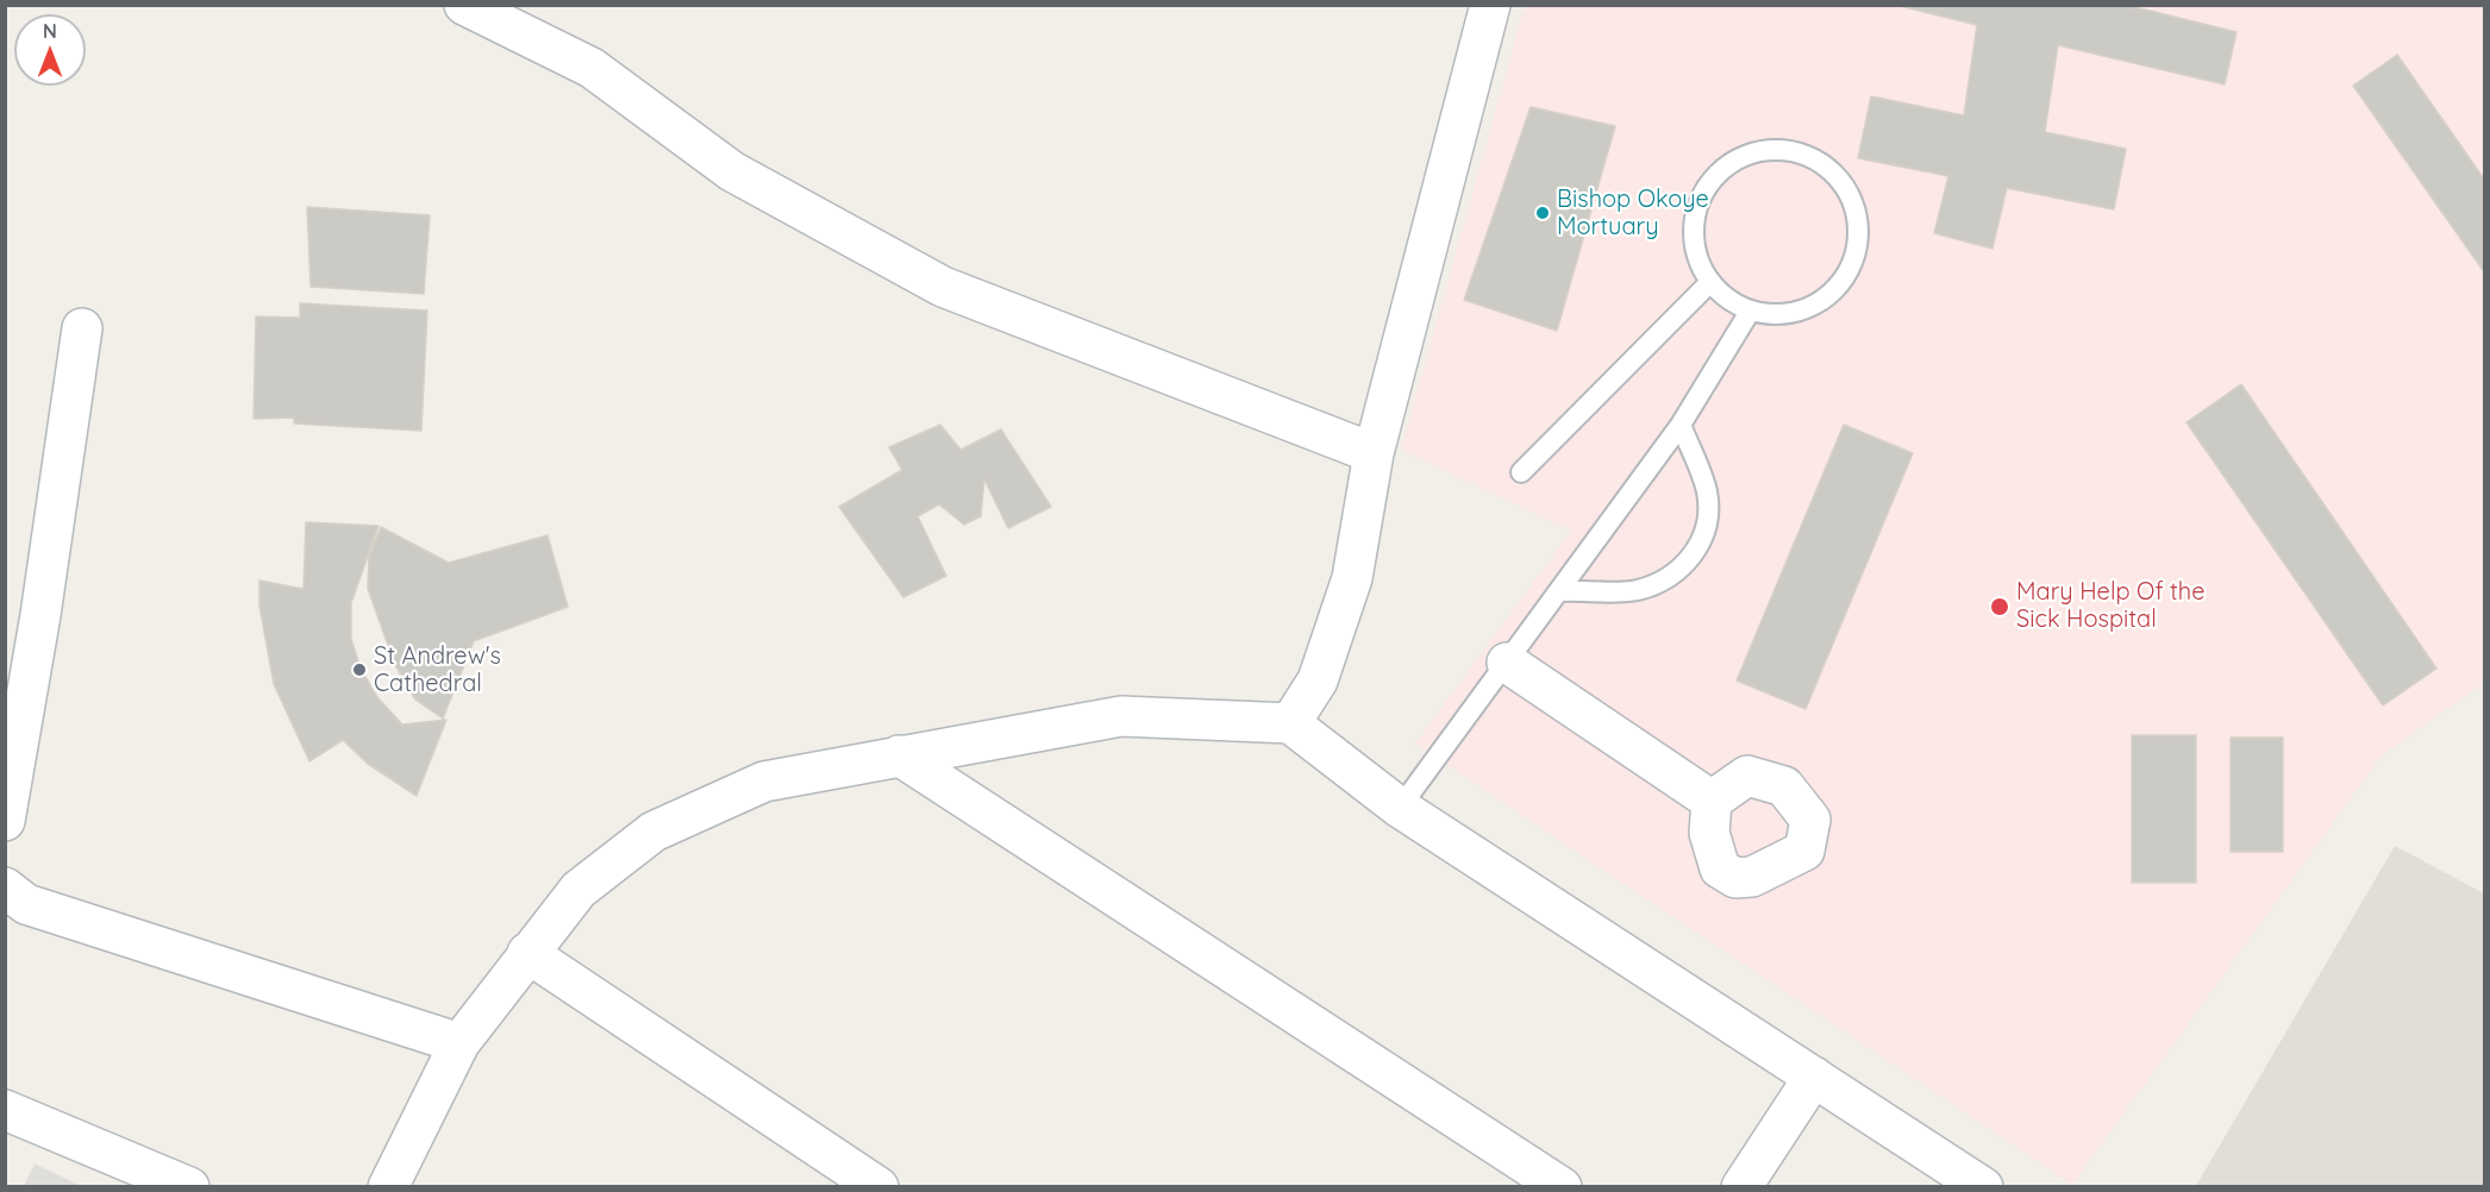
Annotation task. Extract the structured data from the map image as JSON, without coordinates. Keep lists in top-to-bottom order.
{
  "places": ["Bishop Okoye Mortuary", "Mary Help Of the Sick Hospital", "St Andrew's Cathedral"],
  "north": "top"
}
